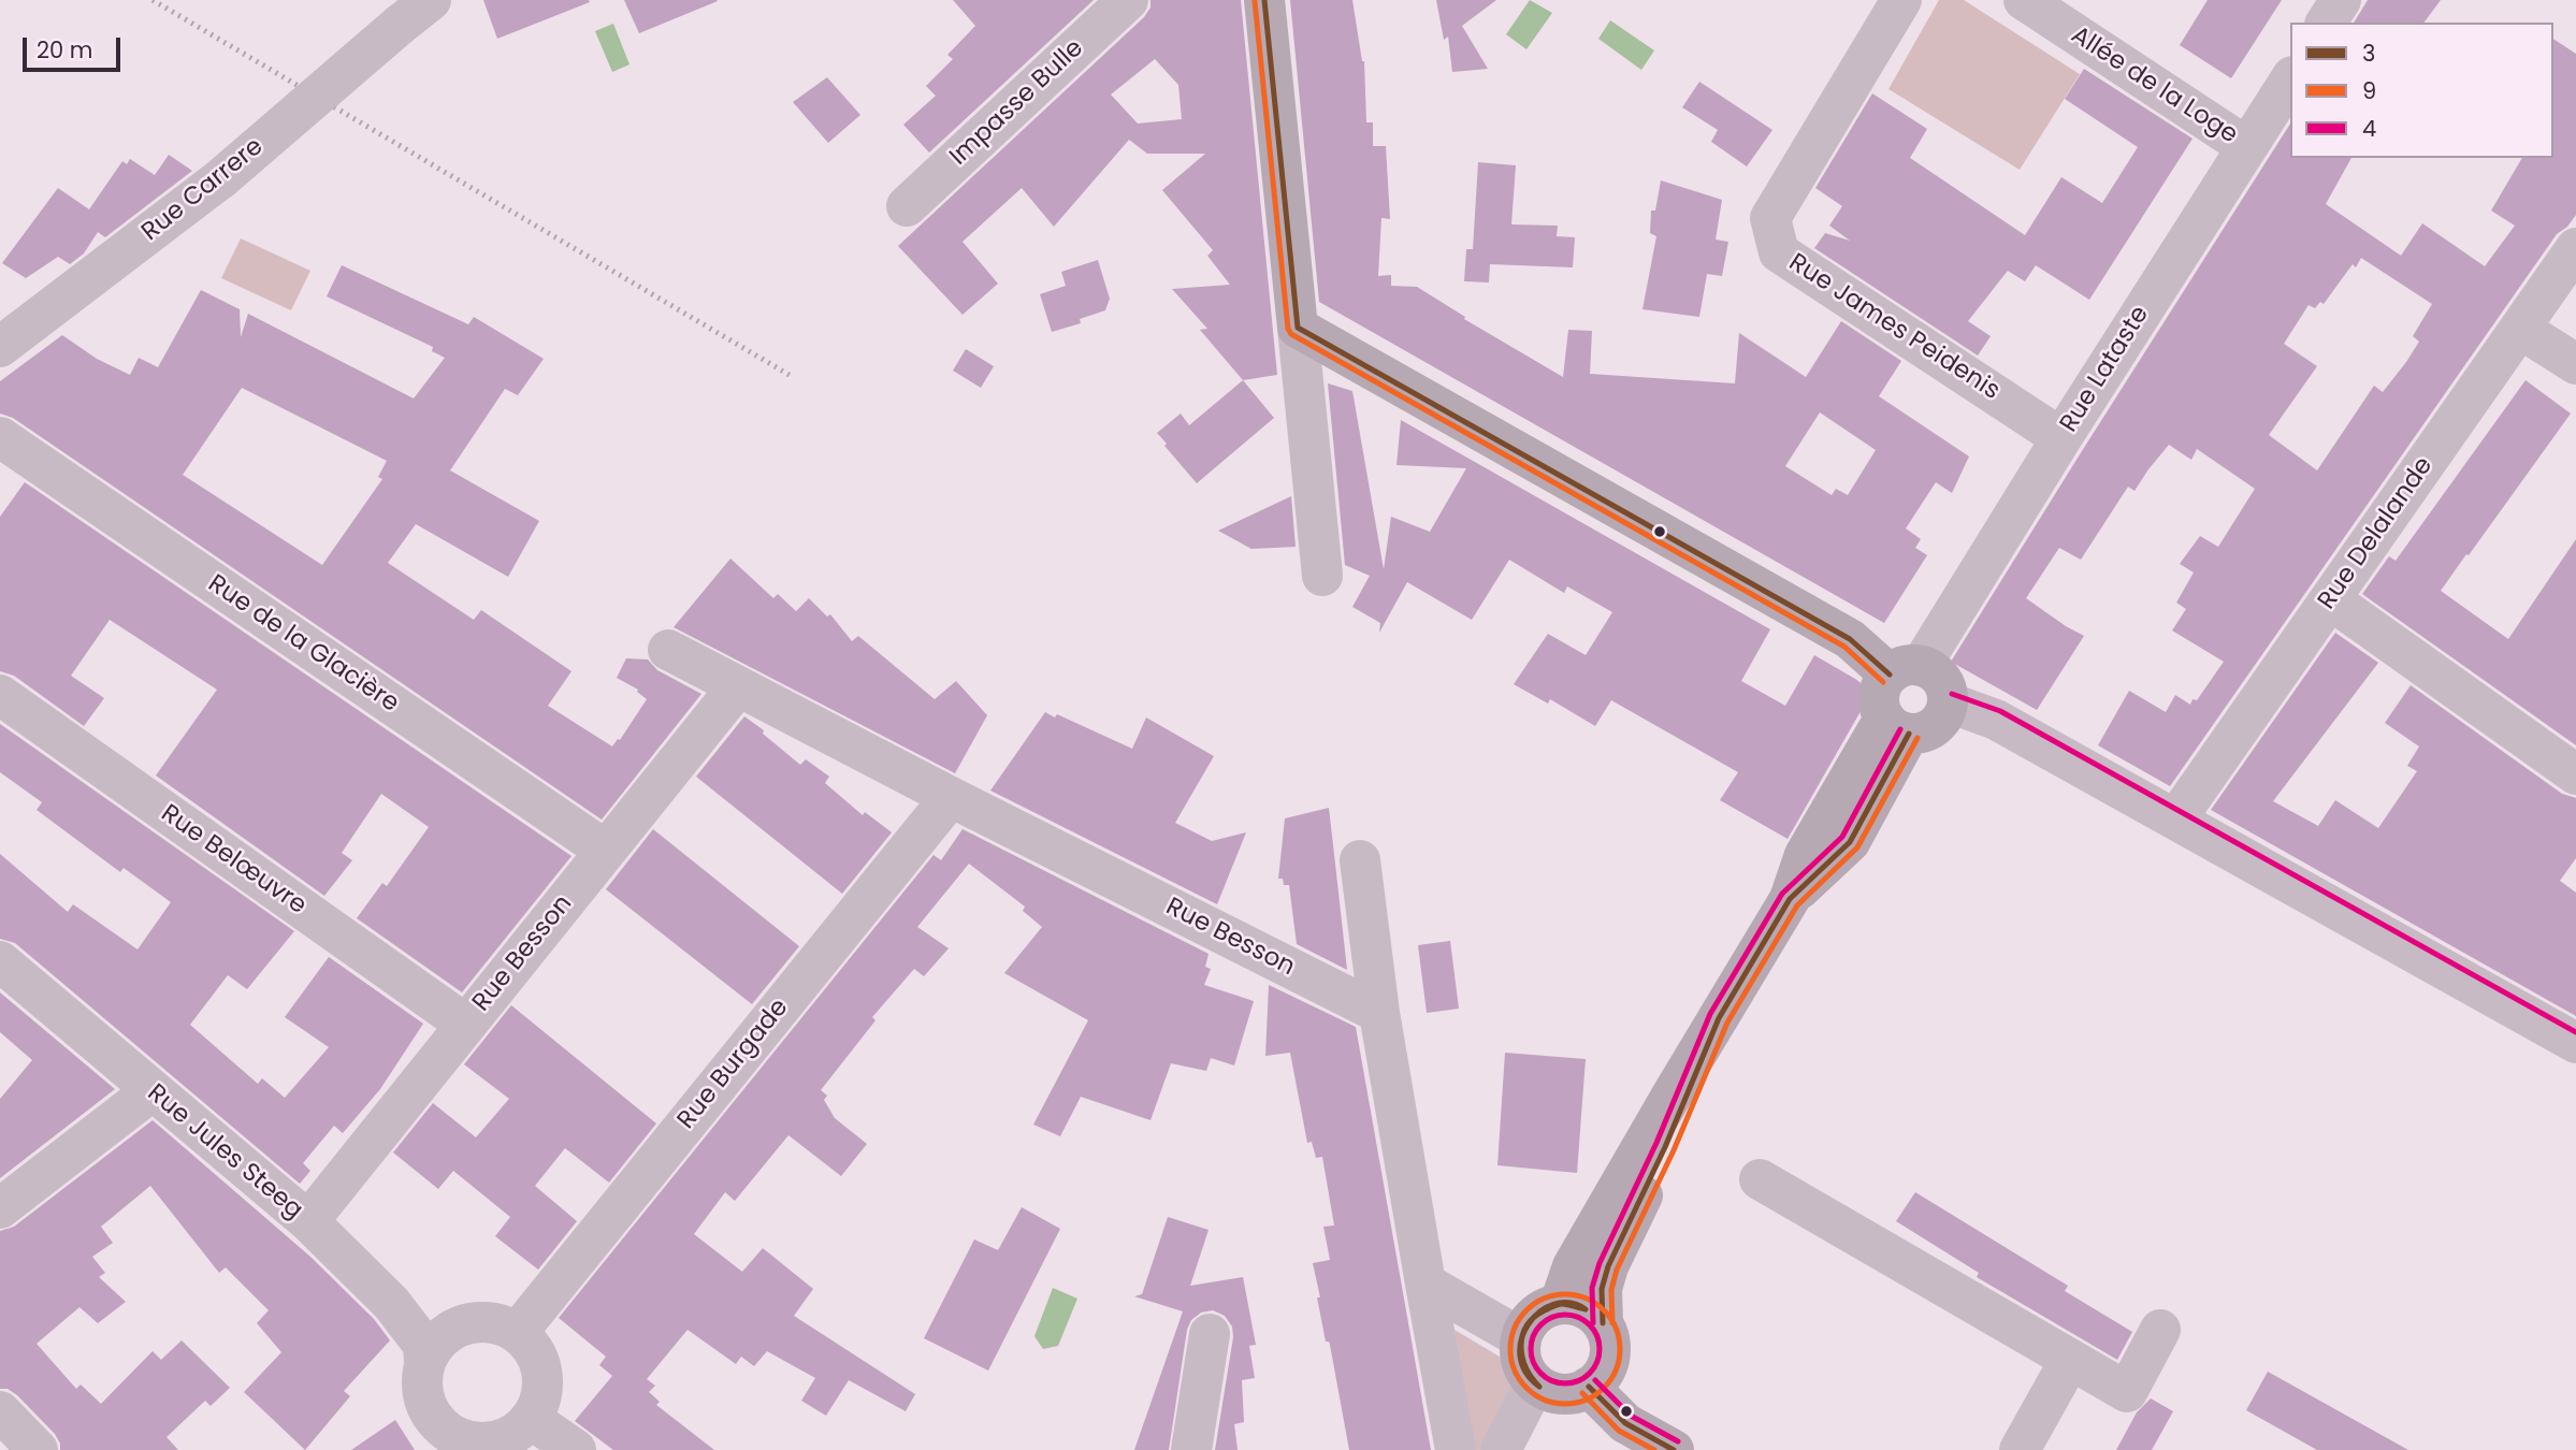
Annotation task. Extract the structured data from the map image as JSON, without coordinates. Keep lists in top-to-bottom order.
{
  "streets": {
    "main road": ["Rue Lataste"],
    "street": [
      "Allée de la Loge",
      "Impasse Bulle",
      "Rue Carrere",
      "Rue James Peidenis",
      "Rue Delalande",
      "Rue de la Glacière",
      "Rue Belœuvre",
      "Rue Besson",
      "Rue Burgade",
      "Rue Jules Steeg"
    ]
  },
  "crossings": [
    ["Allée de la Loge", "Rue Lataste"],
    ["Rue James Peidenis", "Rue Lataste"],
    ["Rue de la Glacière", "Rue Besson"],
    ["Rue Belœuvre", "Rue Besson"],
    ["Rue Besson", "Rue Burgade"],
    ["Rue Besson", "Rue Jules Steeg"],
    ["Rue Burgade", "Rue Jules Steeg"]
  ],
  "lines": ["transit line 3", "transit line 9", "transit line 4"],
  "legend": ["3", "9", "4"],
  "scale_bar": "20 m"
}
